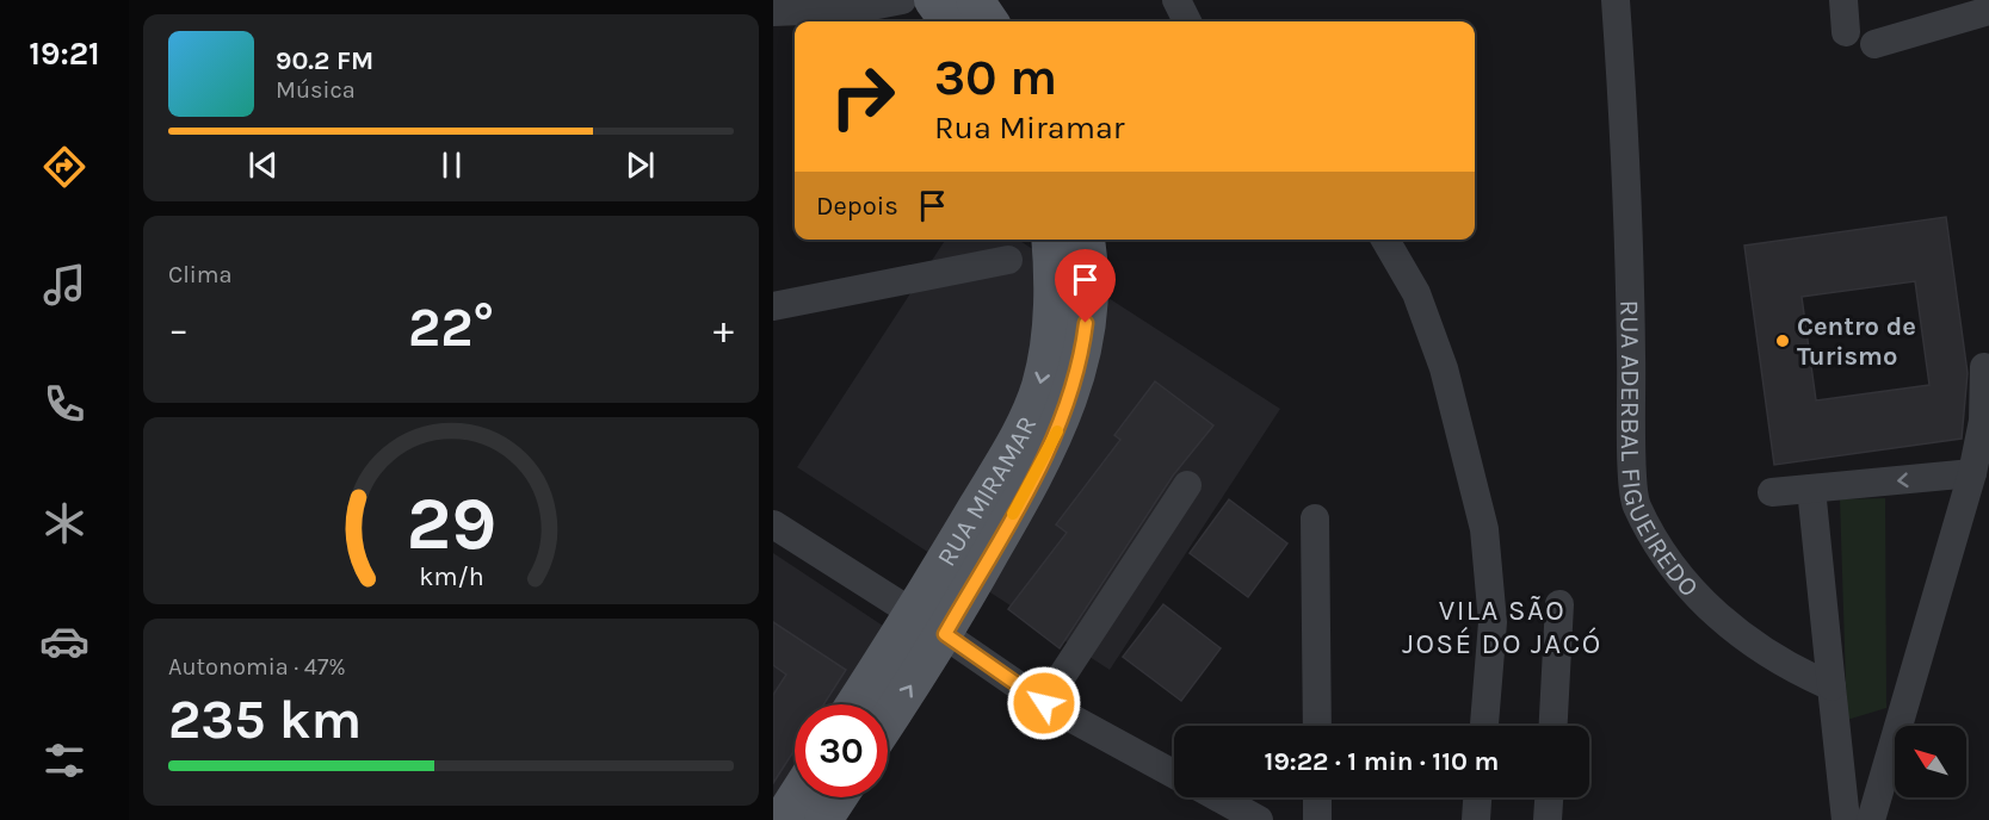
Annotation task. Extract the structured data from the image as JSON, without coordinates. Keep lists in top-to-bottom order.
{
  "streets": {
    "main road": ["RUA MIRAMAR"],
    "street": ["RUA ADERBAL FIGUEIREDO"]
  },
  "districts": ["VILA SÃO JOSÉ DO JACÓ"],
  "places": ["Centro de Turismo"],
  "north": "top left",
  "page": {
    "tabs": "19:21",
    "turn": ["30 m", "Rua Miramar"],
    "song": ["90.2 FM", "Música"],
    "then": "Depois",
    "tile": [
      "Clima",
      ["Autonomia · 47%", "235 km"]
    ],
    "heat": ["−", "22°", "+"],
    "limit": "30",
    "trip": "19:22 · 1 min · 110 m",
    "gauge": ["29", "km/h"]
  }
}
